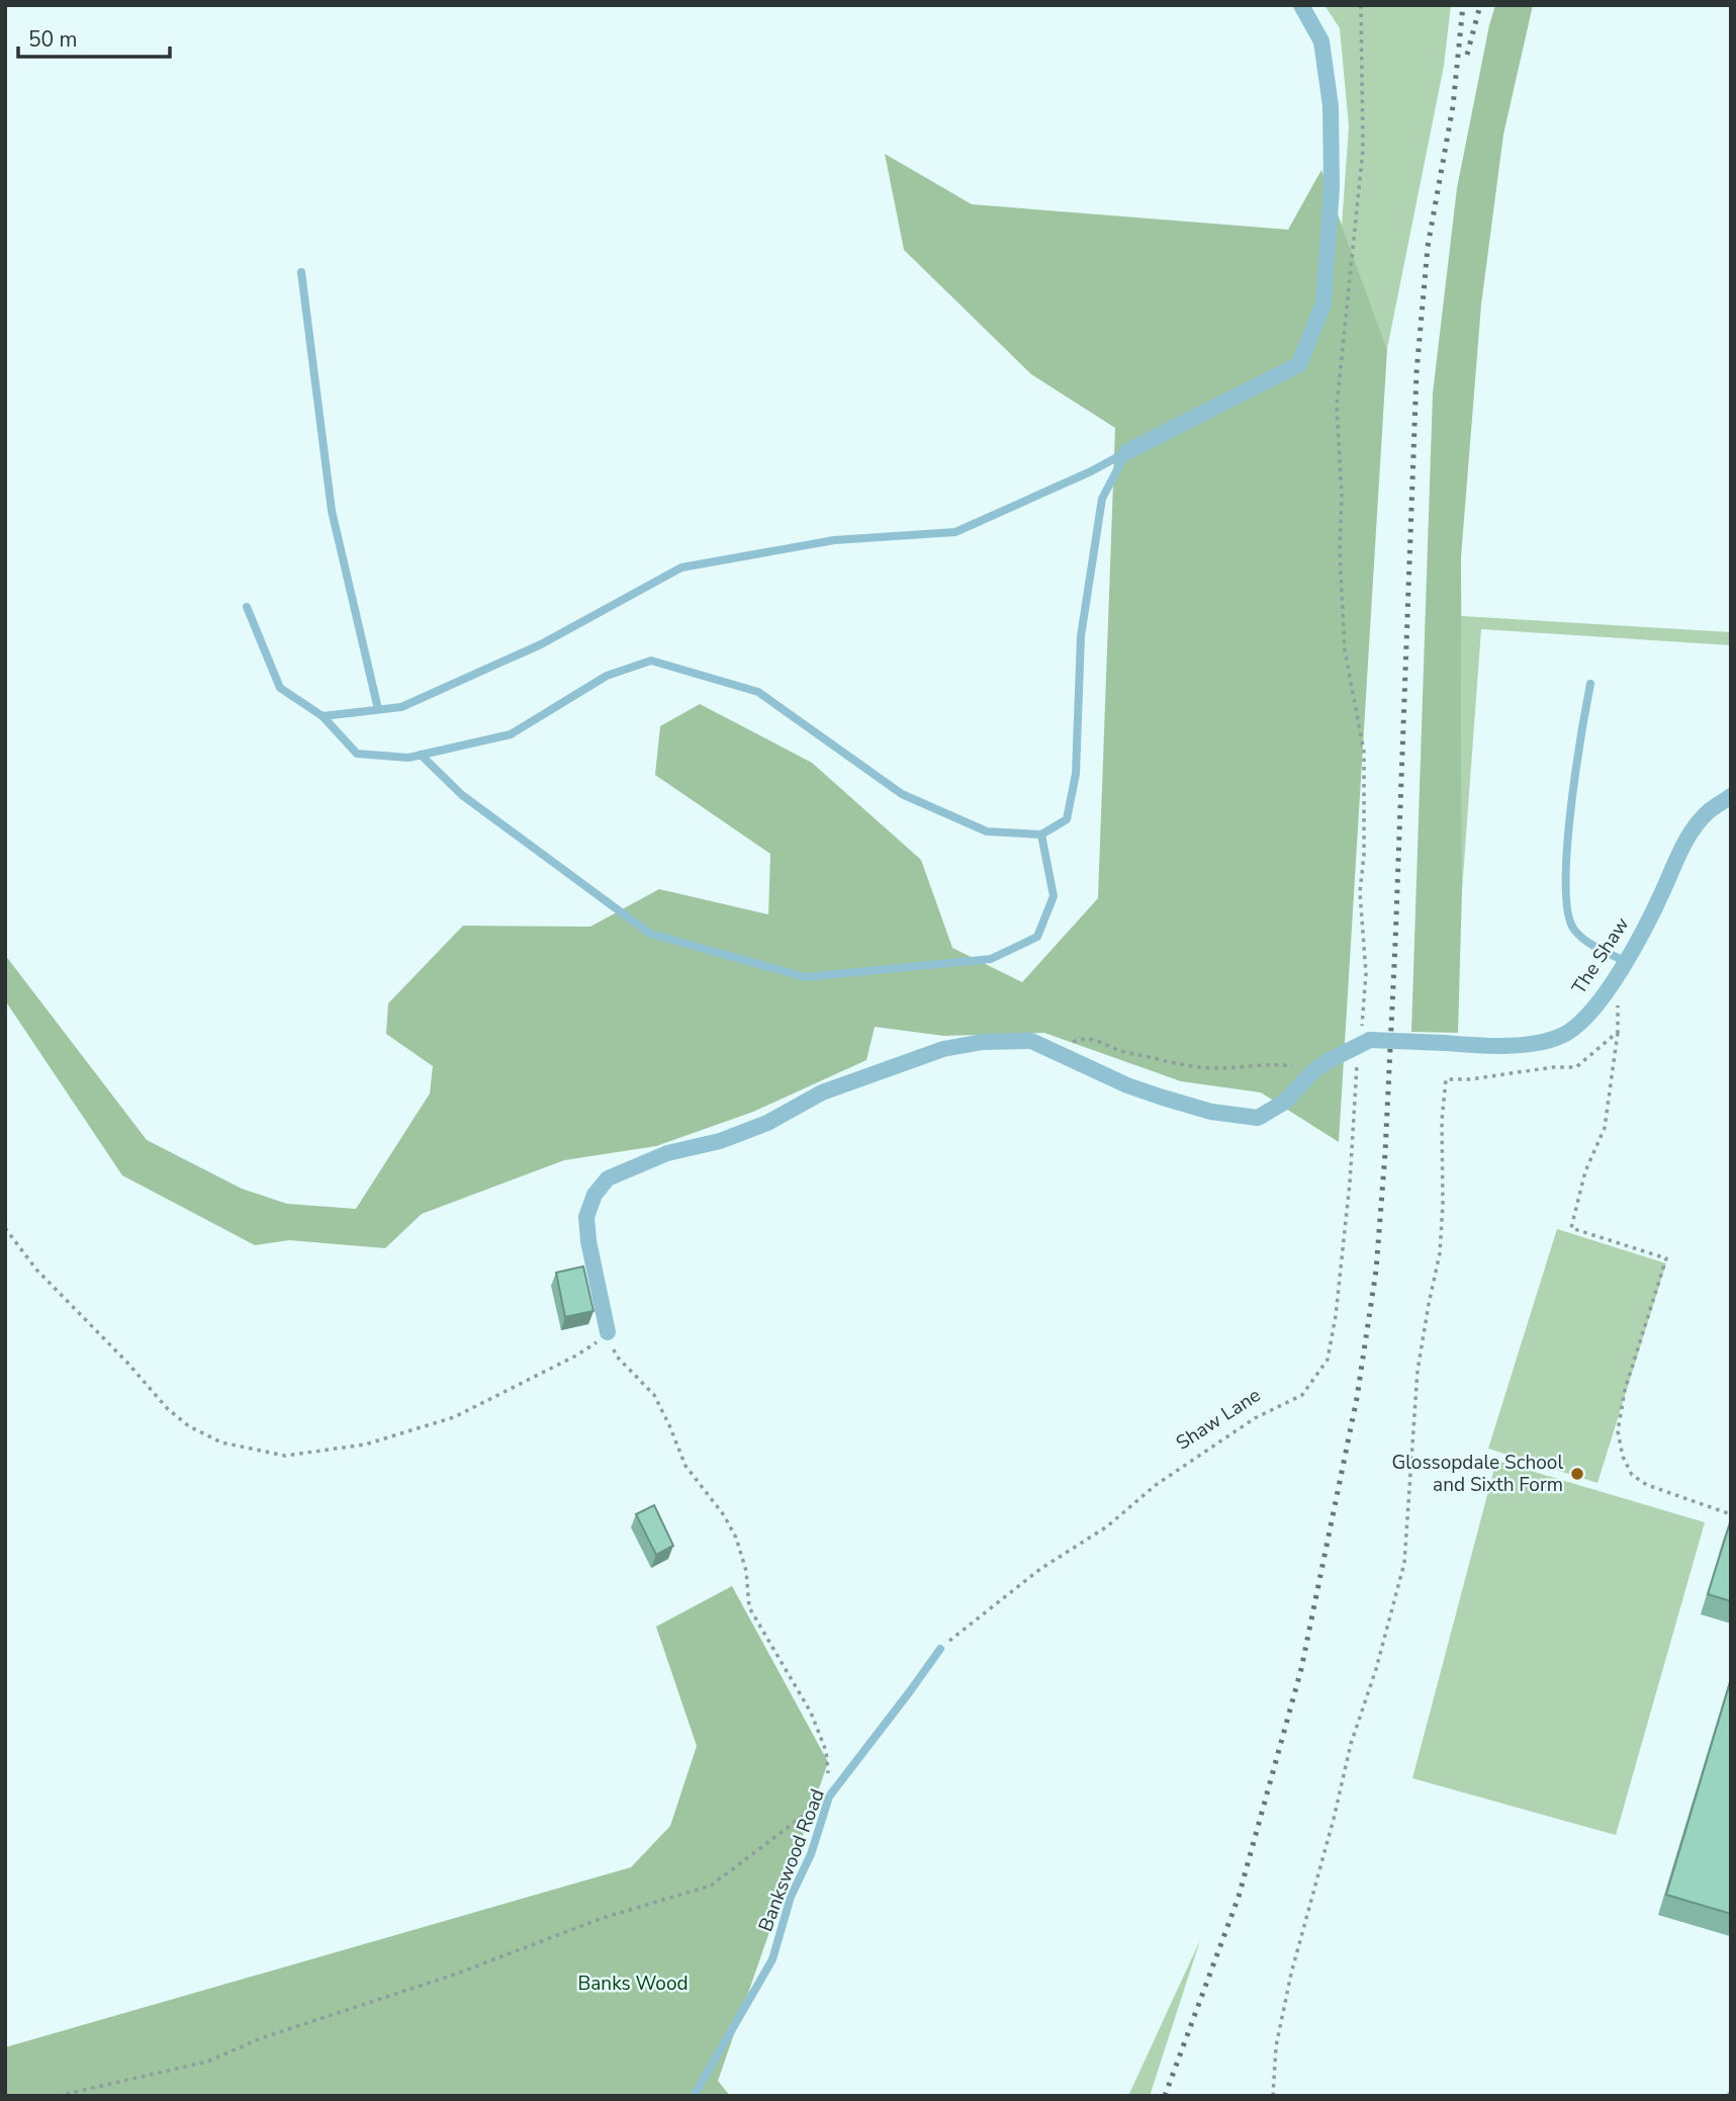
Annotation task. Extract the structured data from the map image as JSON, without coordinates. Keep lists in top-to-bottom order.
{
  "streets": {
    "street": ["The Shaw"],
    "lane": ["Bankswood Road"],
    "path": ["Shaw Lane"]
  },
  "crossings": [
    ["The Shaw", "Shaw Lane"],
    ["Shaw Lane", "Bankswood Road"]
  ],
  "parks": ["Banks Wood"],
  "places": ["Glossopdale School and Sixth Form"],
  "scale_bar": "50 m"
}
